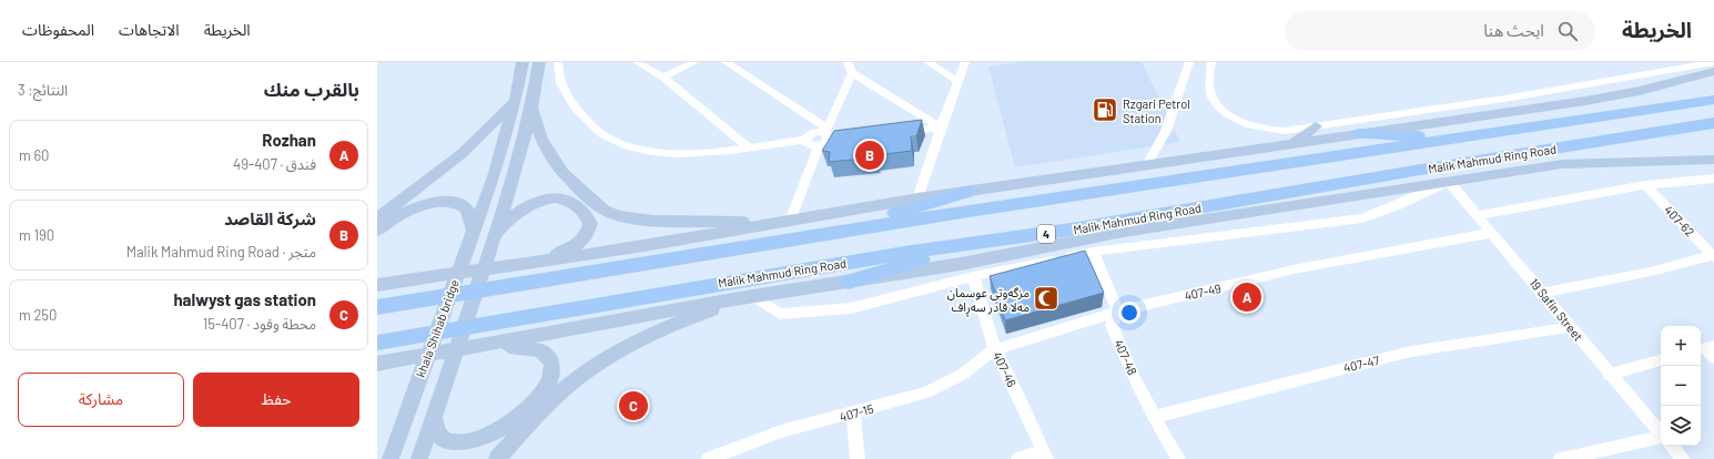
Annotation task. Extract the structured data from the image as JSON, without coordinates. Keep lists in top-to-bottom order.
{
  "streets": {
    "highway": ["Malik Mahmud Ring Road", "4"],
    "main road": ["khala Shihab bridge"],
    "street": [
      "407-62",
      "407-49",
      "19 Safin Street",
      "407-48",
      "407-47",
      "407-46",
      "407-15"
    ]
  },
  "crossings": [
    ["407-49", "19 Safin Street"],
    ["407-49", "407-48"],
    ["407-49", "407-46"],
    ["407-49", "407-15"],
    ["19 Safin Street", "407-47"],
    ["407-48", "407-47"],
    ["407-46", "407-15"]
  ],
  "places": {
    "fuel station": ["Rzgari Petrol Station"],
    "mosque": ["مزگەوتی عوسمان مەلا قادر سەڕاف"]
  },
  "page": {
    "header": "الخريطة",
    "search": "ابحث هنا",
    "nav": ["الخريطة", "الاتجاهات", "المحفوظات"],
    "heading": ["بالقرب منك", "النتائج: 3"],
    "list": [
      {
        "mark": "A",
        "name": "Rozhan",
        "note": "فندق · 407-49",
        "value": "60 m"
      },
      {
        "mark": "B",
        "name": "شركة القاصد",
        "note": "متجر · Malik Mahmud Ring Road",
        "value": "190 m"
      },
      {
        "mark": "C",
        "name": "halwyst gas station",
        "note": "محطة وقود · 407-15",
        "value": "250 m"
      }
    ],
    "pins": ["B", "A", "C"],
    "map_buttons": ["+", "−"],
    "buttons": ["حفظ", "مشاركة"]
  }
}
